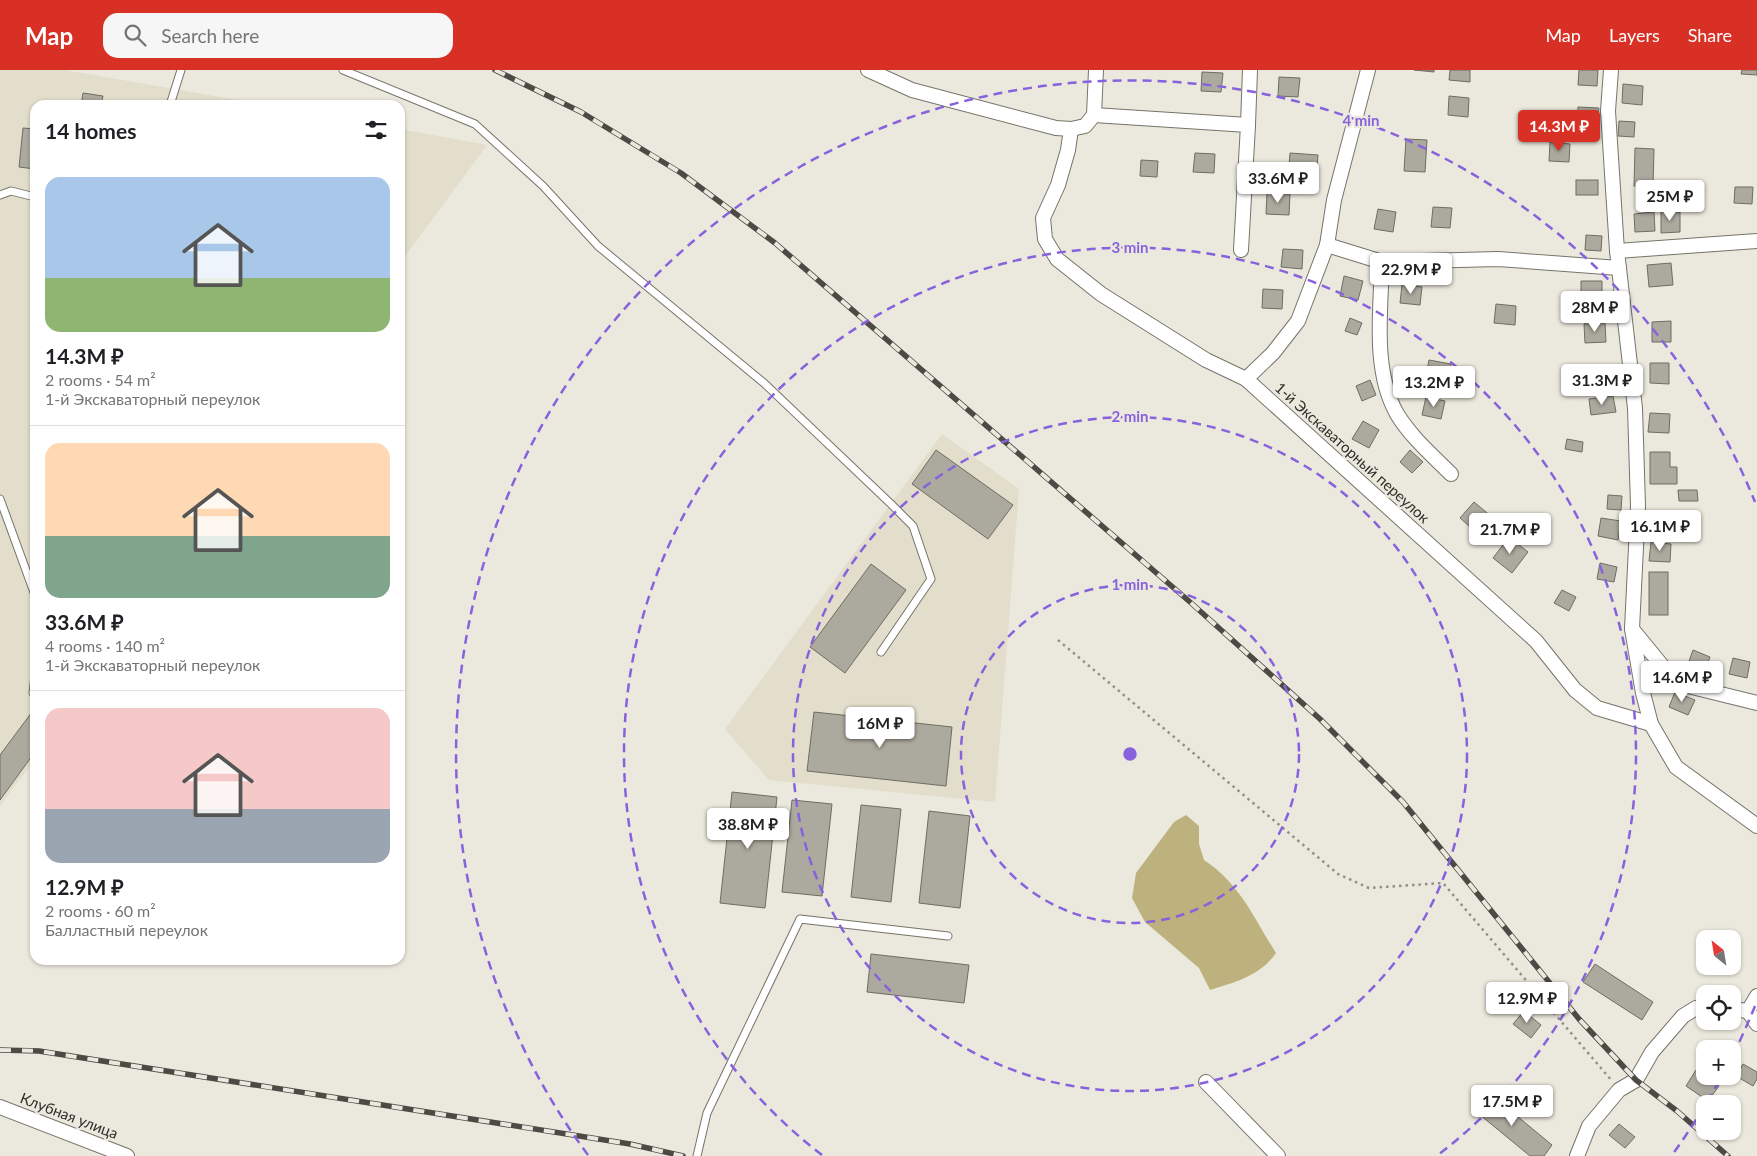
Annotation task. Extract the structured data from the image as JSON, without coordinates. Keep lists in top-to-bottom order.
{
  "streets": {
    "street": ["1-й Экскаваторный переулок", "Клубная улица"]
  },
  "north": "top left",
  "page": {
    "header": "Map",
    "search": "Search here",
    "nav": ["Map", "Layers", "Share"],
    "heading": "14 homes",
    "price": [
      "14.3M ₽",
      "33.6M ₽",
      "25M ₽",
      "22.9M ₽",
      "28M ₽",
      "31.3M ₽",
      "13.2M ₽",
      "16.1M ₽",
      "21.7M ₽",
      "14.6M ₽",
      "16M ₽",
      "38.8M ₽",
      "12.9M ₽",
      "17.5M ₽"
    ],
    "list": [
      {
        "name": "14.3M ₽",
        "note": "2 rooms · 54 m² · 1-й Экскаваторный переулок"
      },
      {
        "name": "33.6M ₽",
        "note": "4 rooms · 140 m² · 1-й Экскаваторный переулок"
      },
      {
        "name": "12.9M ₽",
        "note": "2 rooms · 60 m² · Балластный переулок"
      }
    ],
    "map_buttons": ["+", "−"]
  },
  "rings": [
    "4 min",
    "3 min",
    "2 min",
    "1 min"
  ]
}
